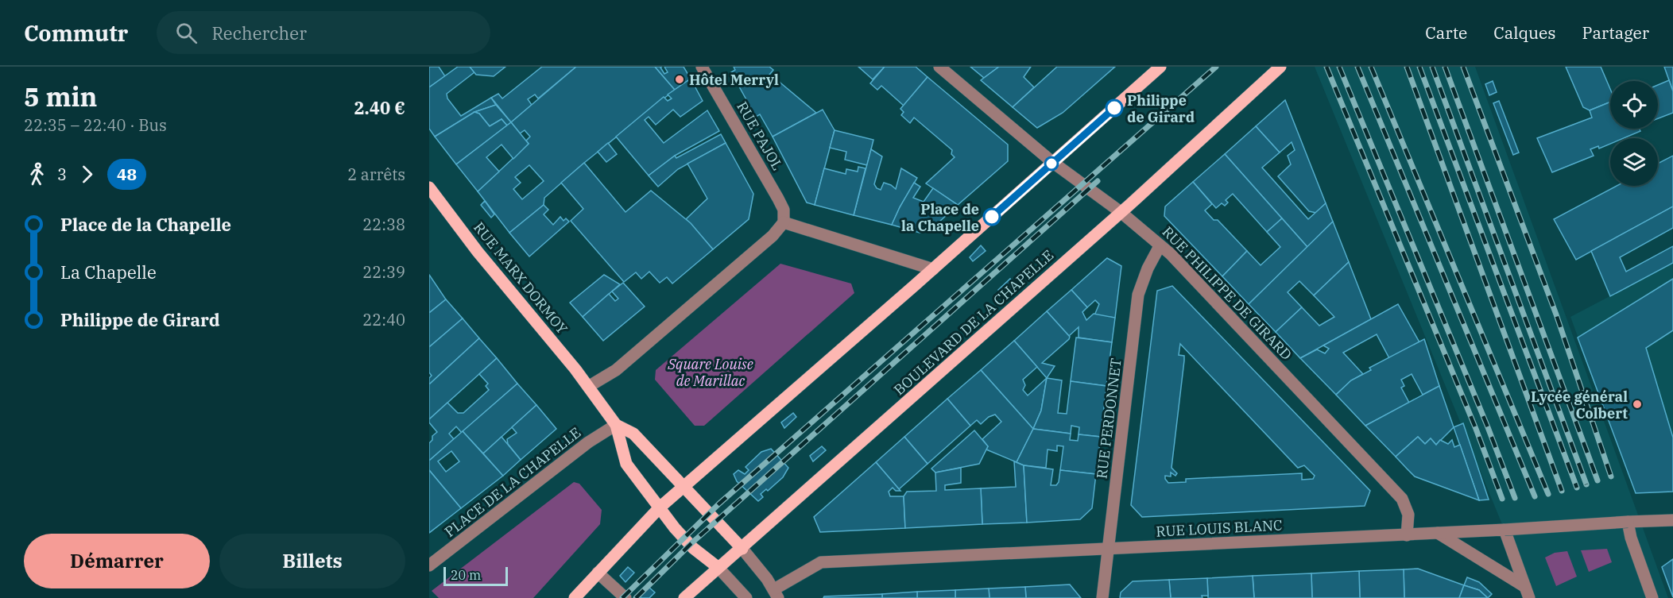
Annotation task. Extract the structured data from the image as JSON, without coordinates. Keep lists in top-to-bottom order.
{
  "streets": {
    "main road": ["RUE MARX DORMOY", "BOULEVARD DE LA CHAPELLE"],
    "street": [
      "RUE PAJOL",
      "RUE PHILIPPE DE GIRARD",
      "RUE PERDONNET",
      "PLACE DE LA CHAPELLE",
      "RUE LOUIS BLANC"
    ]
  },
  "crossings": [
    ["RUE PHILIPPE DE GIRARD", "BOULEVARD DE LA CHAPELLE"],
    ["RUE PHILIPPE DE GIRARD", "RUE PERDONNET"],
    ["RUE PHILIPPE DE GIRARD", "RUE LOUIS BLANC"],
    ["RUE PERDONNET", "RUE LOUIS BLANC"]
  ],
  "parks": ["Square Louise de Marillac"],
  "places": [
    "Hôtel Merryl",
    "Philippe de Girard",
    "Place de la Chapelle",
    "Lycée général Colbert"
  ],
  "lines": ["bus line 48"],
  "scale_bar": "20 m",
  "page": {
    "header": "Commutr",
    "search": "Rechercher",
    "nav": ["Carte", "Calques", "Partager"],
    "heading": ["5 min", "22:35 – 22:40 · Bus", "2.40 €"],
    "legs": ["3", "48", "2 arrêts"],
    "list": [
      {
        "name": "Place de la Chapelle",
        "value": "22:38"
      },
      {
        "name": "La Chapelle",
        "value": "22:39"
      },
      {
        "name": "Philippe de Girard",
        "value": "22:40"
      }
    ],
    "buttons": ["Démarrer", "Billets"],
    "scale": "20 m"
  }
}
